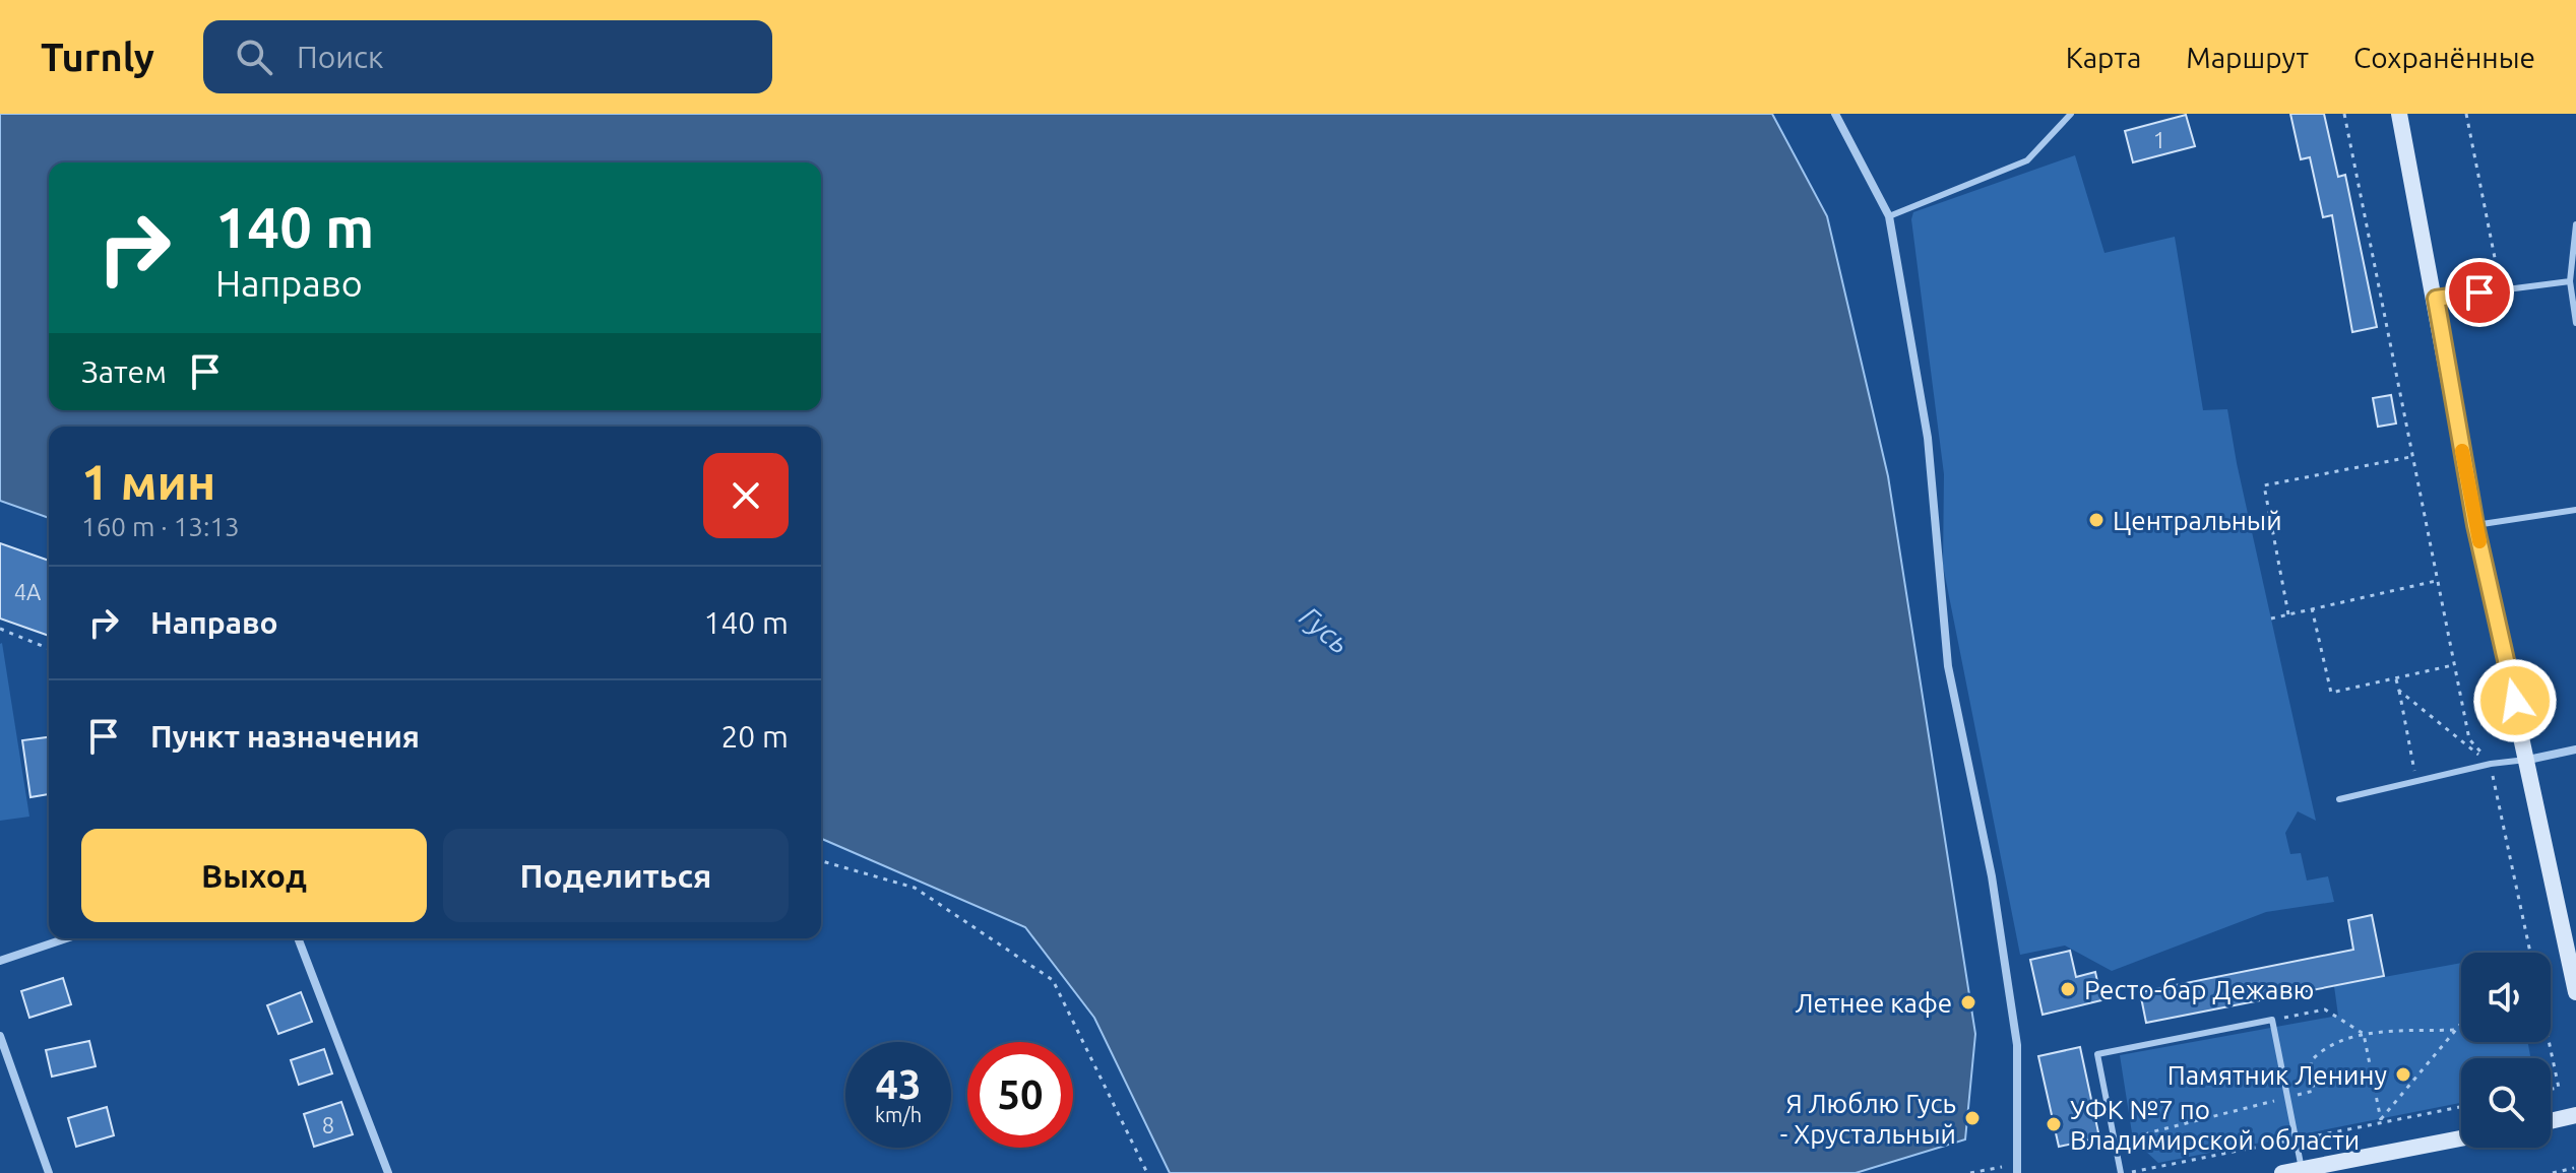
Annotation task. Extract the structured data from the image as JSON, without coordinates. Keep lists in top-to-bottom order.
{
  "water": ["Гусь"],
  "places": [
    "Центральный",
    "Ресто-бар Дежавю",
    "Летнее кафе",
    "Памятник Ленину",
    "Я Люблю Гусь - Хрустальный",
    "УФК №7 по Владимирской области"
  ],
  "house_numbers": ["1", "4А", "8"],
  "page": {
    "header": "Turnly",
    "search": "Поиск",
    "nav": ["Карта", "Маршрут", "Сохранённые"],
    "turn": ["140 m", "Направо"],
    "then": "Затем",
    "heading": ["1 мин", "160 m · 13:13"],
    "list": [
      {
        "name": "Направо",
        "value": "140 m"
      },
      {
        "name": "Пункт назначения",
        "value": "20 m"
      }
    ],
    "buttons": ["Выход", "Поделиться"],
    "speed": "43 km/h",
    "limit": "50"
  }
}
